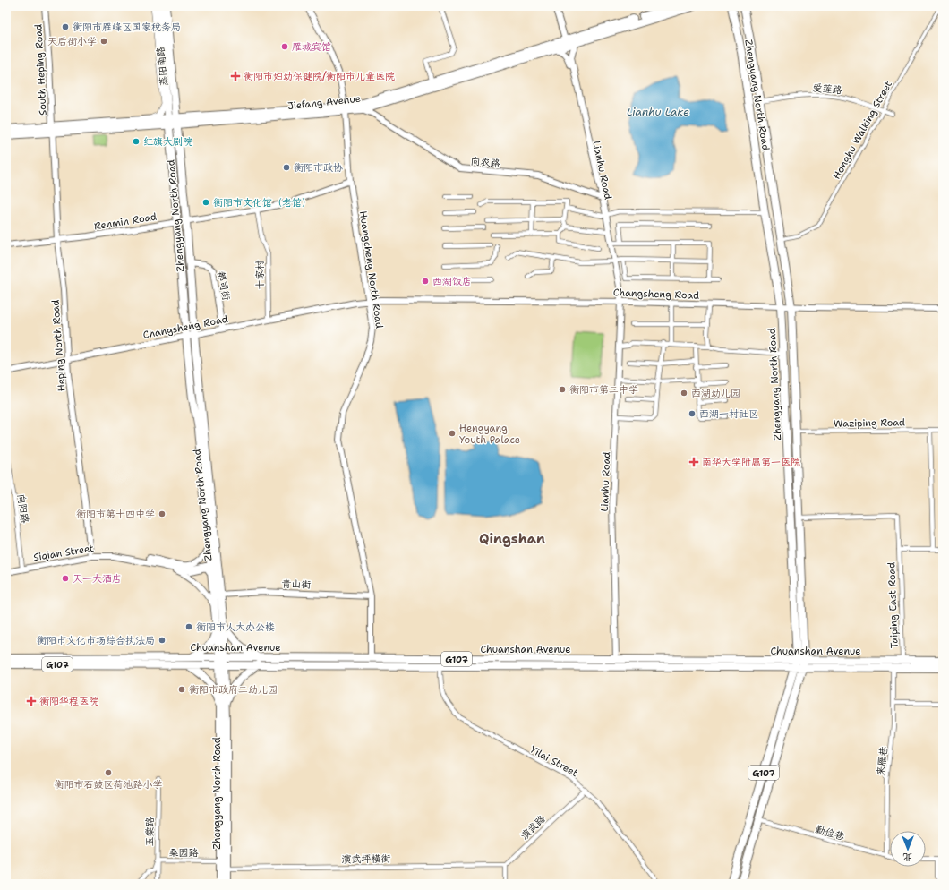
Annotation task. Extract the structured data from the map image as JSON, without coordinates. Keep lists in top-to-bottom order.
{
  "streets": {
    "main road": [
      "蒸阳南路",
      "Zhengyang North Road",
      "Jiefang Avenue",
      "Chuanshan Avenue",
      "G107"
    ],
    "street": [
      "South Heping Road",
      "爱莲路",
      "Honghu Walking Street",
      "向农路",
      "Lianhu Road",
      "Renmin Road",
      "Huangcheng North Road",
      "十家村",
      "都司街",
      "Changsheng Road",
      "Heping North Road",
      "Waziping Road",
      "向阳路",
      "Siqian Street",
      "青山街",
      "Taiping East Road",
      "Yilai Street",
      "来雁巷",
      "演武路",
      "玉棠路",
      "勤俭巷",
      "桑园路",
      "演武坪横街"
    ]
  },
  "crossings": [
    ["蒸阳南路", "Zhengyang North Road"],
    ["蒸阳南路", "Jiefang Avenue"],
    ["South Heping Road", "Jiefang Avenue"],
    ["South Heping Road", "Heping North Road"],
    ["爱莲路", "Zhengyang North Road"],
    ["爱莲路", "Honghu Walking Street"],
    ["Zhengyang North Road", "Jiefang Avenue"],
    ["Zhengyang North Road", "Honghu Walking Street"],
    ["Zhengyang North Road", "Renmin Road"],
    ["Zhengyang North Road", "都司街"],
    ["Zhengyang North Road", "Changsheng Road"],
    ["Zhengyang North Road", "Waziping Road"],
    ["Zhengyang North Road", "Siqian Street"],
    ["Zhengyang North Road", "青山街"],
    ["Zhengyang North Road", "Taiping East Road"],
    ["Zhengyang North Road", "Chuanshan Avenue"],
    ["Zhengyang North Road", "勤俭巷"],
    ["Zhengyang North Road", "桑园路"],
    ["Zhengyang North Road", "演武坪横街"],
    ["Jiefang Avenue", "向农路"],
    ["Jiefang Avenue", "Lianhu Road"],
    ["Jiefang Avenue", "Huangcheng North Road"],
    ["Jiefang Avenue", "Heping North Road"],
    ["向农路", "Lianhu Road"],
    ["Lianhu Road", "Changsheng Road"],
    ["Lianhu Road", "Chuanshan Avenue"],
    ["Renmin Road", "Huangcheng North Road"],
    ["Renmin Road", "十家村"],
    ["Renmin Road", "Heping North Road"],
    ["Huangcheng North Road", "Changsheng Road"],
    ["Huangcheng North Road", "青山街"],
    ["Huangcheng North Road", "Chuanshan Avenue"],
    ["十家村", "Changsheng Road"],
    ["都司街", "Changsheng Road"],
    ["Changsheng Road", "Heping North Road"],
    ["Heping North Road", "Siqian Street"],
    ["向阳路", "Siqian Street"],
    ["Taiping East Road", "Chuanshan Avenue"],
    ["Chuanshan Avenue", "G107"],
    ["Chuanshan Avenue", "Yilai Street"],
    ["Chuanshan Avenue", "来雁巷"],
    ["Yilai Street", "演武路"],
    ["来雁巷", "勤俭巷"],
    ["演武路", "演武坪横街"],
    ["玉棠路", "桑园路"]
  ],
  "districts": ["Qingshan"],
  "water": ["Lianhu Lake"],
  "places": {
    "other": [
      "衡阳市雁峰区国家税务局",
      "天后街小学",
      "雁城宾馆",
      "红旗大剧院",
      "衡阳市政协",
      "衡阳市文化馆（老馆）",
      "西湖饭店",
      "衡阳市第二中学",
      "西湖幼儿园",
      "西湖一村社区",
      "Hengyang Youth Palace",
      "衡阳市第十四中学",
      "天一大酒店",
      "衡阳市人大办公楼",
      "衡阳市文化市场综合执法局",
      "衡阳市政府二幼儿园",
      "衡阳市石鼓区荷池路小学"
    ],
    "health": ["衡阳市妇幼保健院/衡阳市儿童医院", "南华大学附属第一医院", "衡阳华程医院"]
  },
  "north": "bottom"
}
